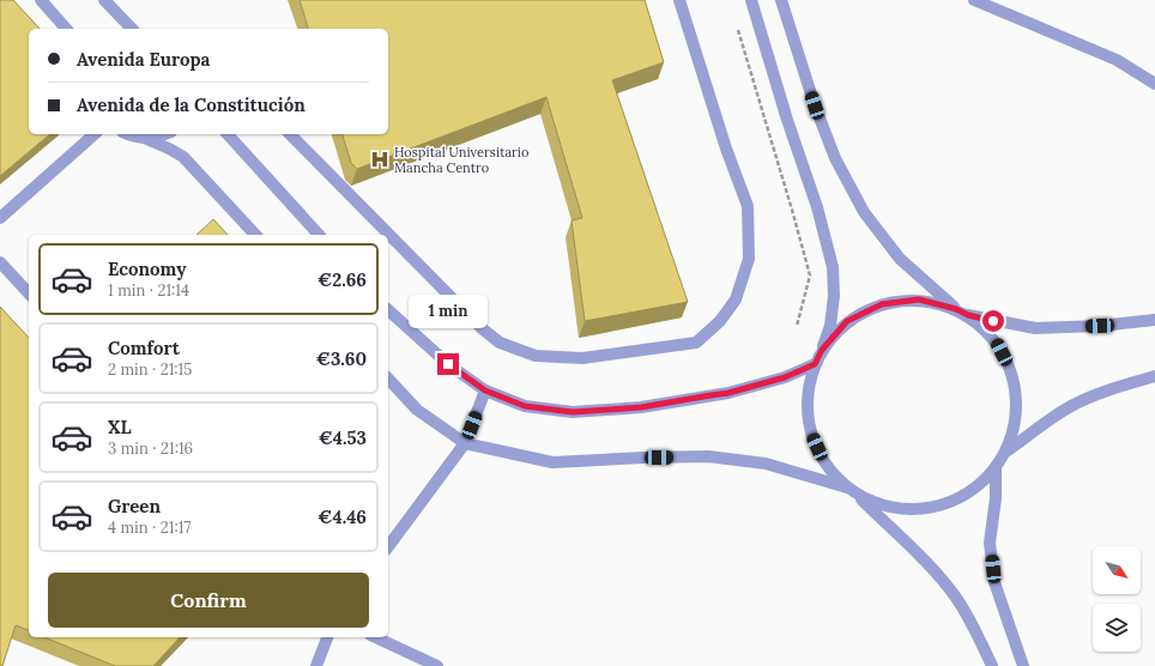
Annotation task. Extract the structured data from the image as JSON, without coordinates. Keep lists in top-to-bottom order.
{
  "places": {
    "hospital": ["Hospital Universitario Mancha Centro"]
  },
  "north": "bottom right",
  "page": {
    "banner": ["Avenida Europa", "Avenida de la Constitución"],
    "list": [
      {
        "name": "Economy",
        "note": "1 min · 21:14",
        "value": "€2.66"
      },
      {
        "name": "Comfort",
        "note": "2 min · 21:15",
        "value": "€3.60"
      },
      {
        "name": "XL",
        "note": "3 min · 21:16",
        "value": "€4.53"
      },
      {
        "name": "Green",
        "note": "4 min · 21:17",
        "value": "€4.46"
      }
    ],
    "bubble": "1 min",
    "buttons": "Confirm"
  }
}
